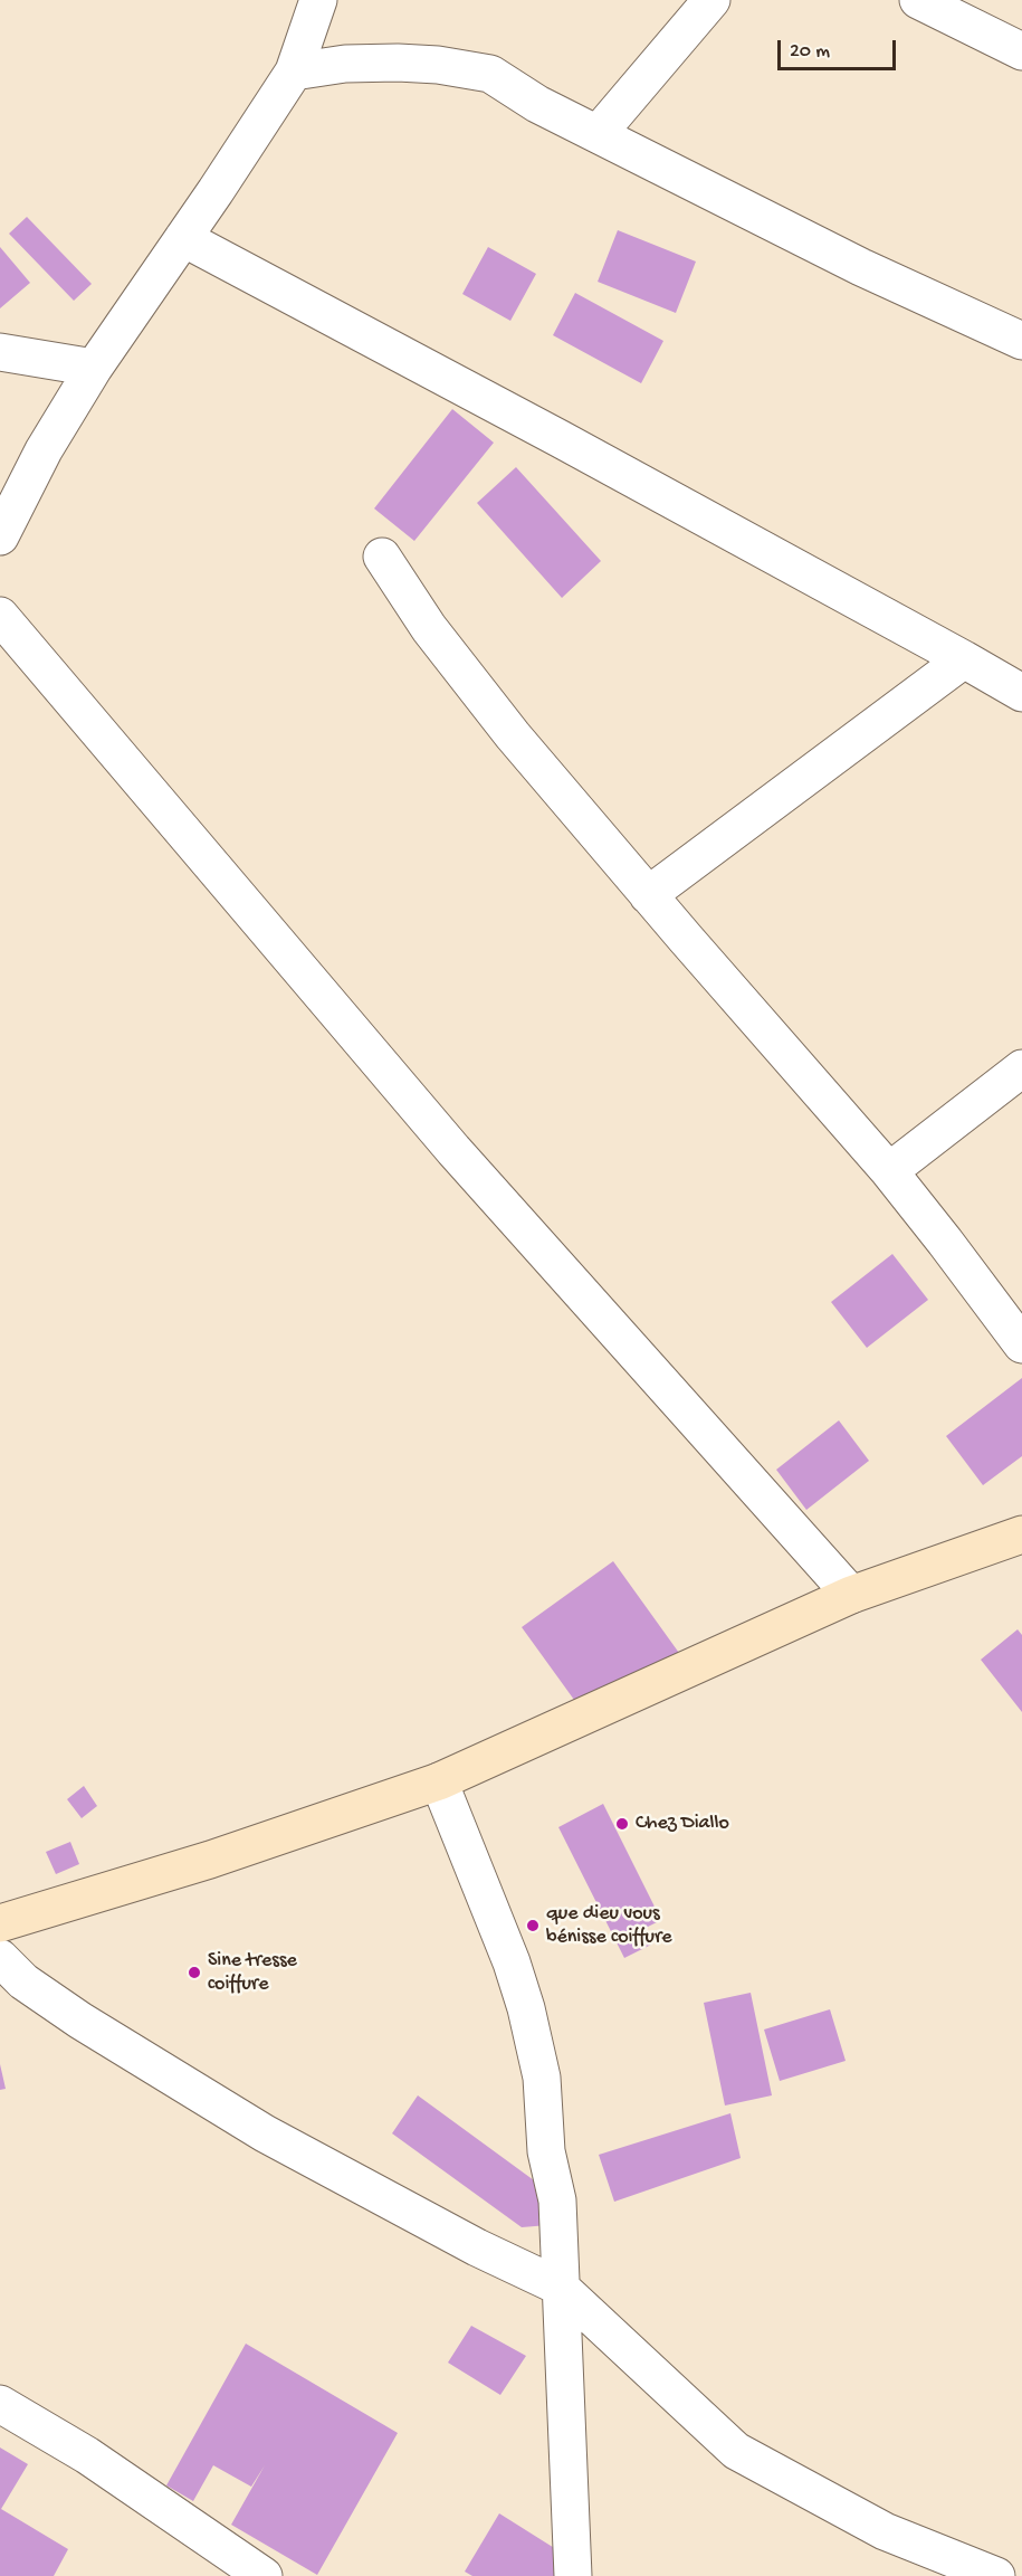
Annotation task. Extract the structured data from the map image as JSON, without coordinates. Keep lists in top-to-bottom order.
{
  "places": ["Chez Diallo", "que dieu vous bénisse coiffure", "Sine tresse coiffure"],
  "scale_bar": "20 m"
}
